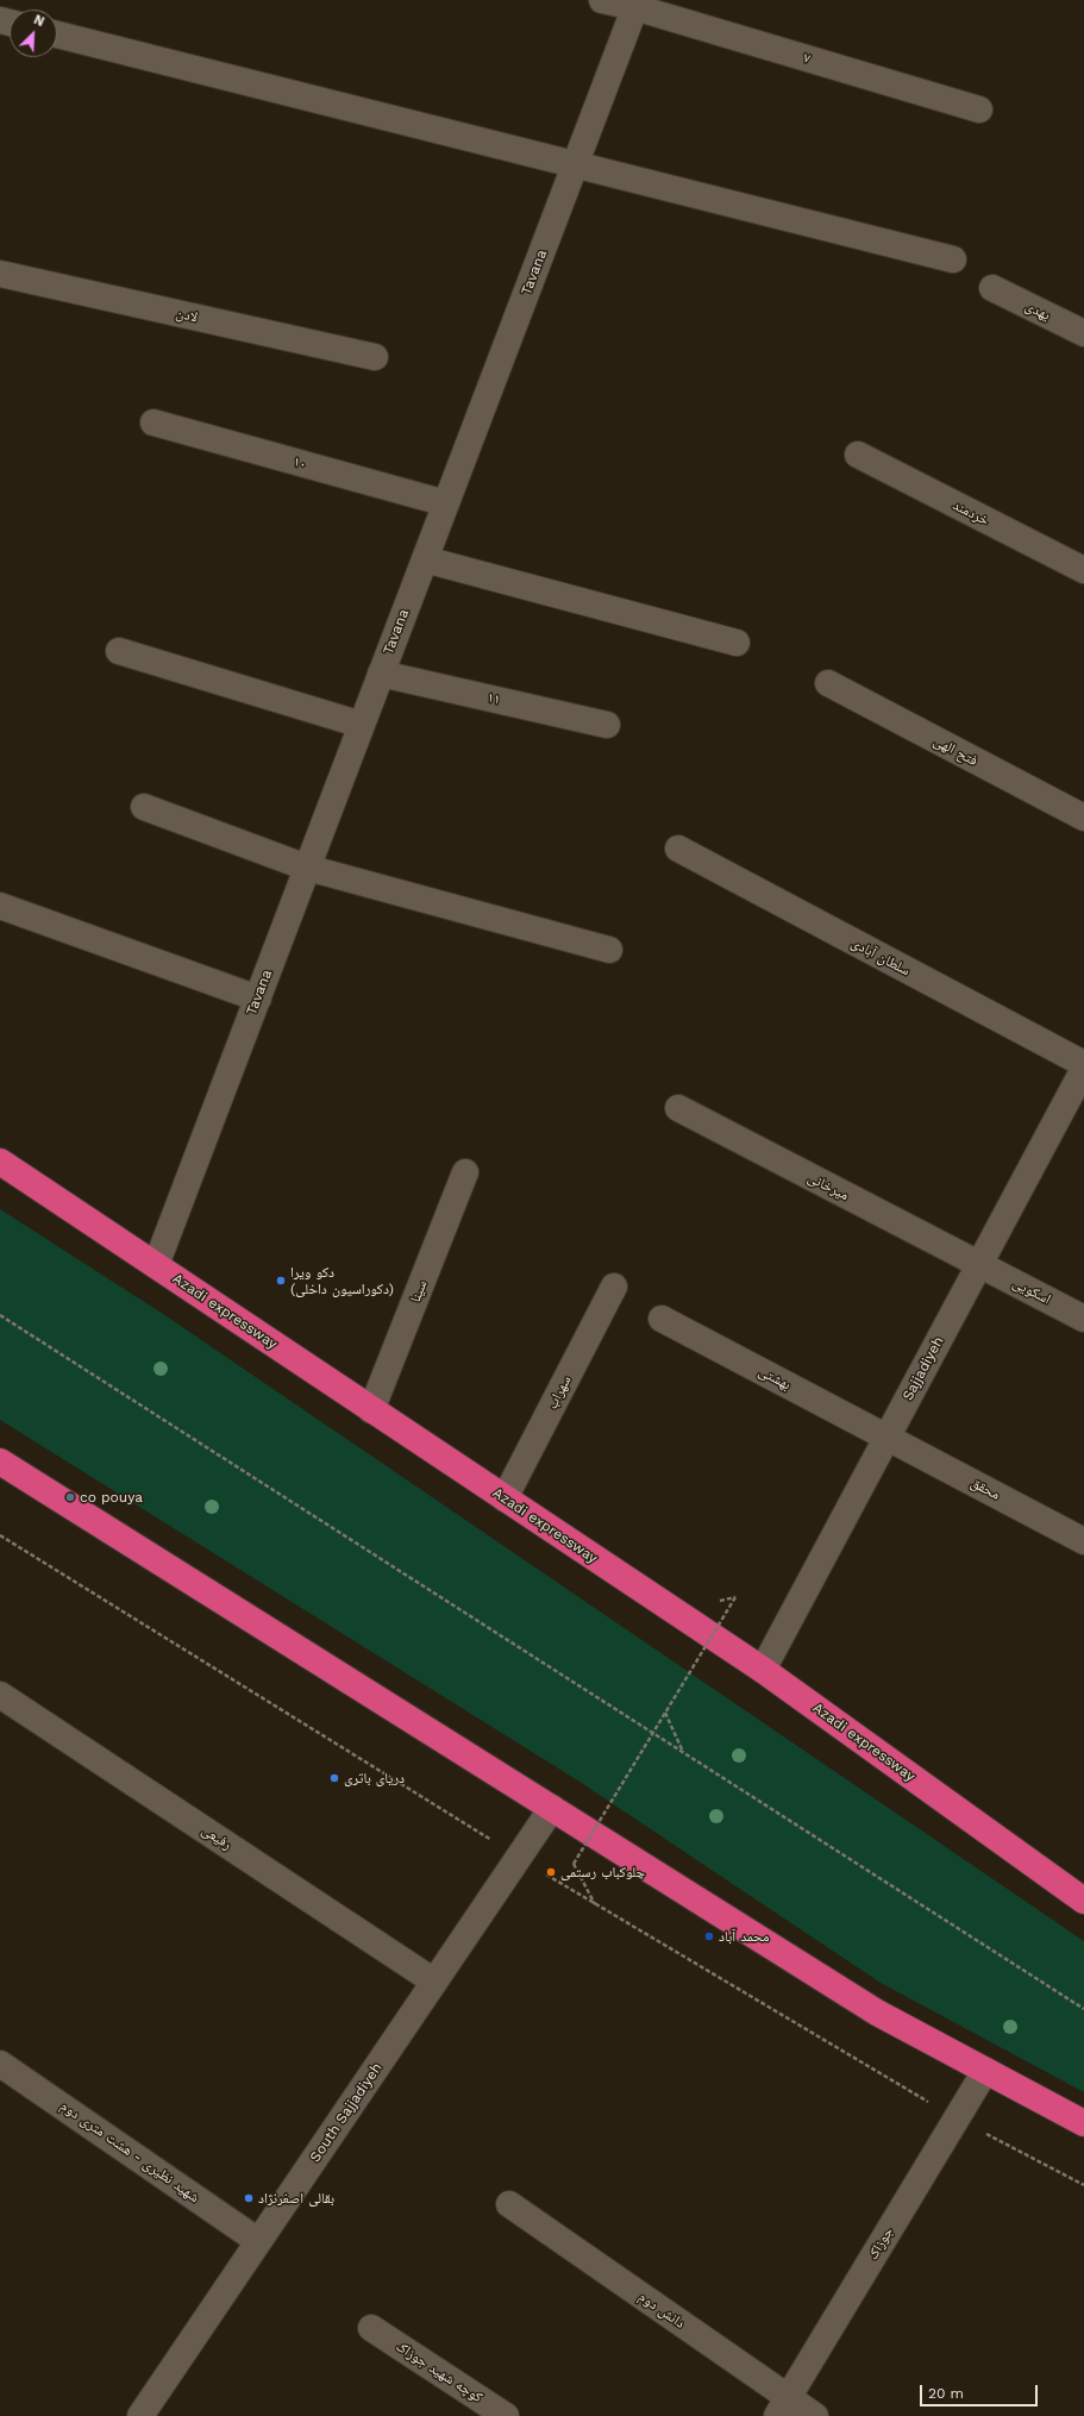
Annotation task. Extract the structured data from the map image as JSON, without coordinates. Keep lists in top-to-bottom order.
{
  "streets": {
    "highway": ["Azadi expressway"],
    "street": [
      "۷",
      "Tavana",
      "یهدی",
      "لادن",
      "۱۰",
      "خردمند",
      "۱۱",
      "فتح الهی",
      "سلطان آبادی",
      "میرخانی",
      "سینا",
      "اسکویی",
      "Sajjadiyeh",
      "بهشتی",
      "سهراب",
      "محقق",
      "رفیعی",
      "South Sajjadiyeh",
      "شهید نظیری - هشت متری دوم",
      "جوزاک",
      "دانش دوم",
      "کوچه شهید جوزاک"
    ]
  },
  "crossings": [
    ["۷", "Tavana"],
    ["Tavana", "۱۰"],
    ["Tavana", "۱۱"],
    ["Tavana", "Azadi expressway"],
    ["میرخانی", "اسکویی"],
    ["میرخانی", "Sajjadiyeh"],
    ["سینا", "Azadi expressway"],
    ["اسکویی", "Sajjadiyeh"],
    ["Azadi expressway", "Sajjadiyeh"],
    ["Azadi expressway", "سهراب"],
    ["Sajjadiyeh", "بهشتی"],
    ["Sajjadiyeh", "محقق"],
    ["بهشتی", "محقق"],
    ["رفیعی", "South Sajjadiyeh"],
    ["South Sajjadiyeh", "شهید نظیری - هشت متری دوم"],
    ["جوزاک", "دانش دوم"]
  ],
  "places": [
    "دکو ویرا (دکوراسیون داخلی)",
    "co pouya",
    "دریای باتری",
    "چلوکباب رستمی",
    "محمد آباد",
    "بقالی اصغرنژاد"
  ],
  "scale_bar": "20 m",
  "north": "top right"
}
